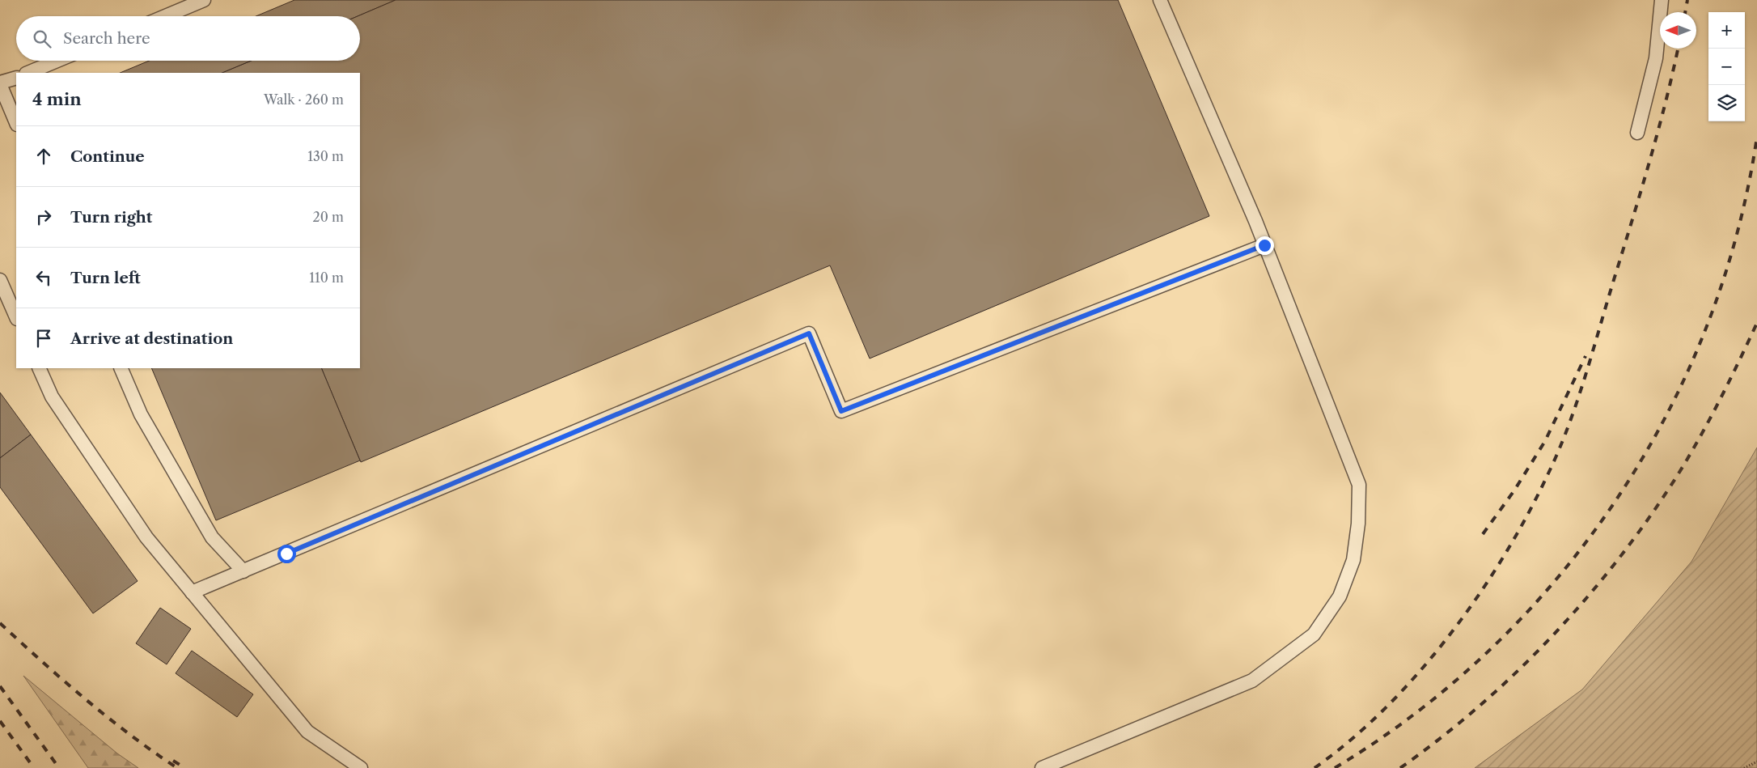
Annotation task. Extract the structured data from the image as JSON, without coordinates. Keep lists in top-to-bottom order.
{
  "north": "left",
  "page": {
    "map_buttons": ["+", "−"],
    "search": "Search here",
    "heading": ["4 min", "Walk · 260 m"],
    "list": [
      ["Continue", "130 m"],
      ["Turn right", "20 m"],
      ["Turn left", "110 m"],
      "Arrive at destination"
    ]
  }
}
